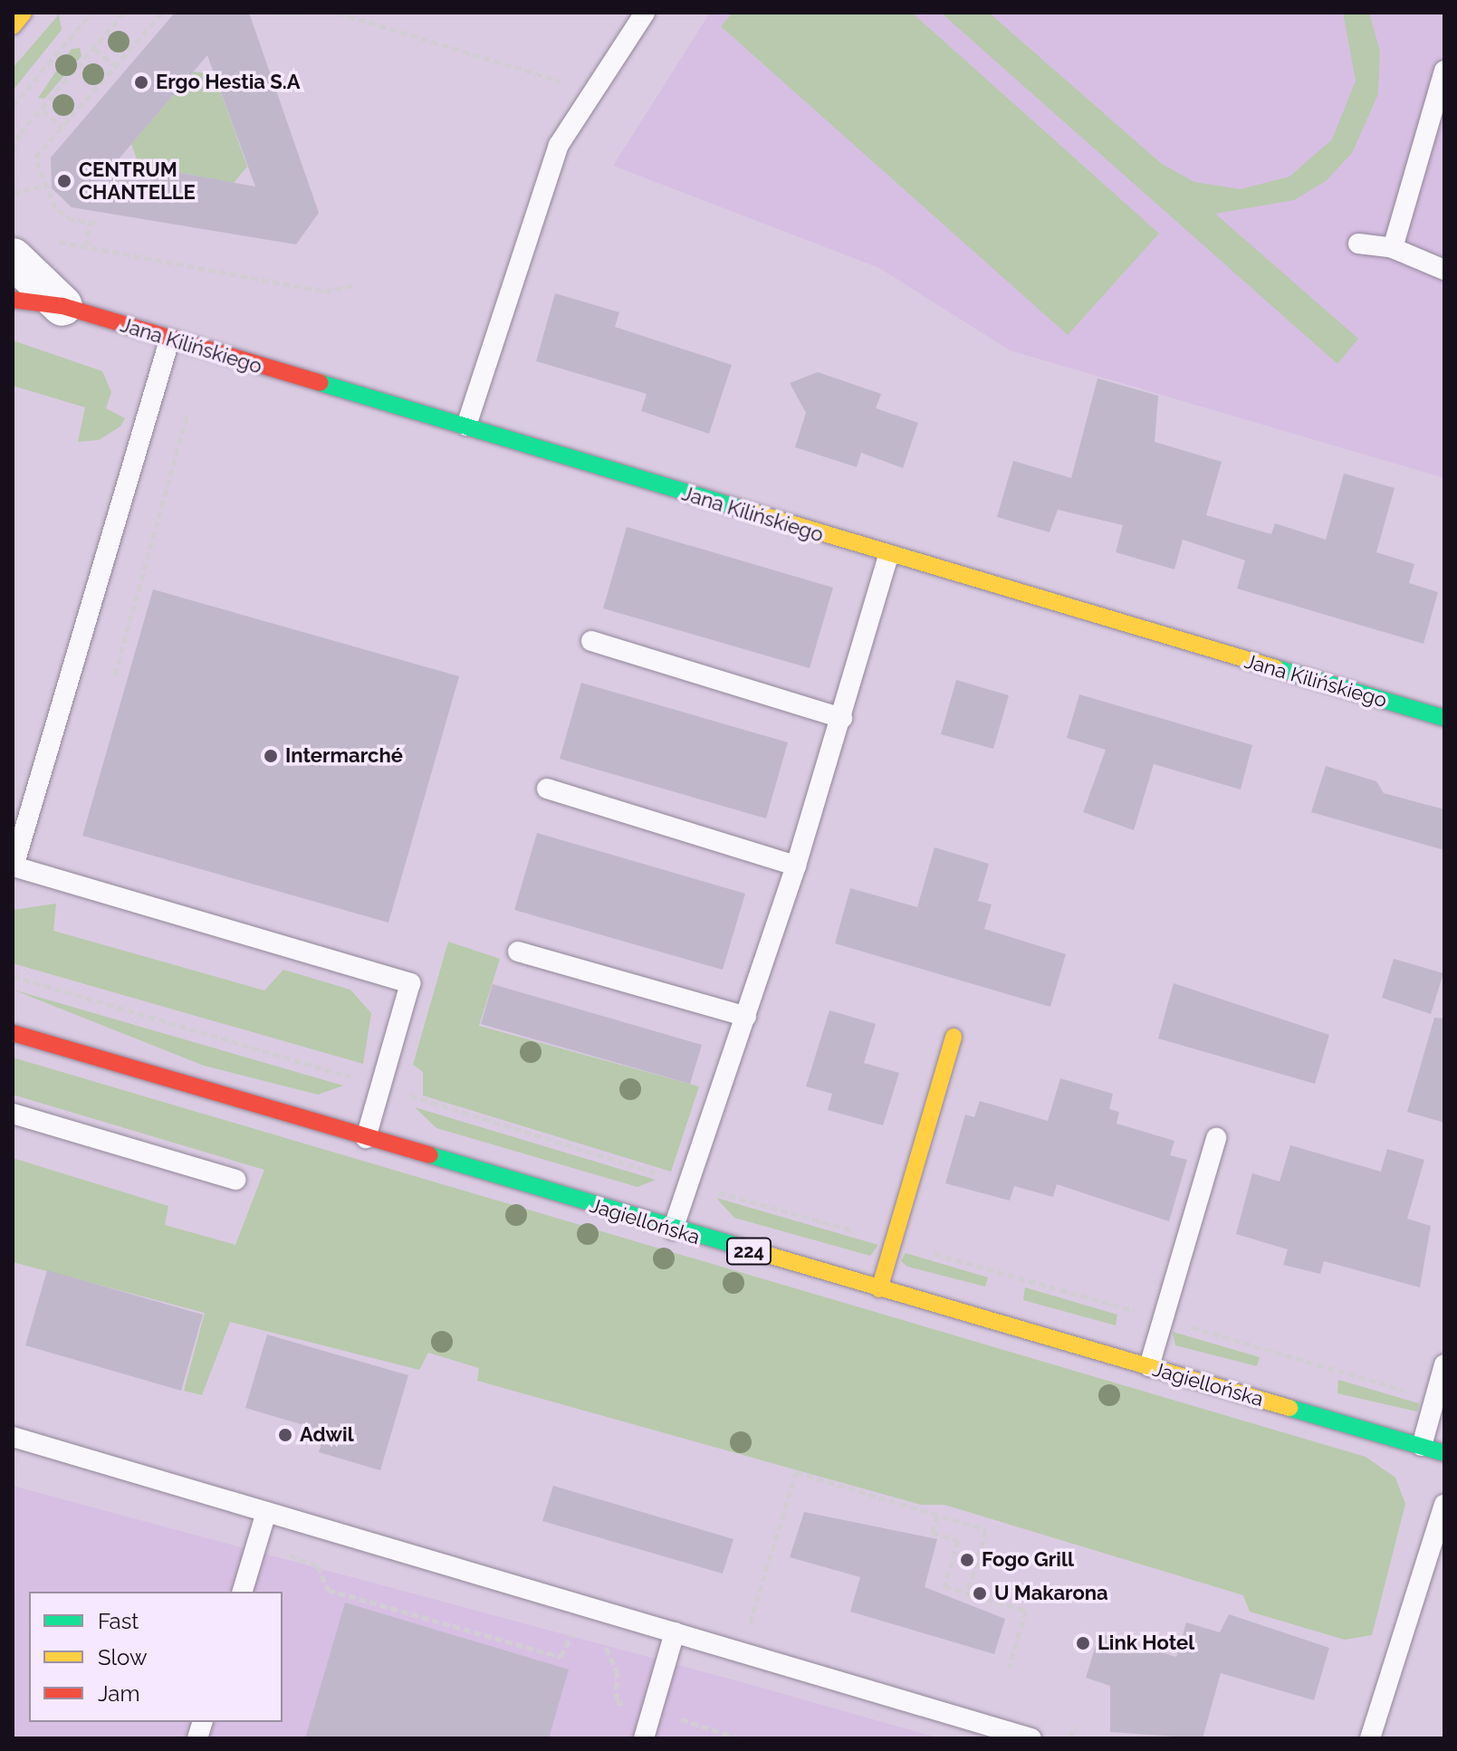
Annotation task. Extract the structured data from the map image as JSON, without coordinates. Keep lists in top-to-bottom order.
{
  "streets": {
    "street": ["Jana Kilińskiego", "Jagiellońska", "224"]
  },
  "places": [
    "Ergo Hestia S.A",
    "CENTRUM CHANTELLE",
    "Intermarché",
    "Adwil",
    "Fogo Grill",
    "U Makarona",
    "Link Hotel"
  ],
  "legend": ["Fast", "Slow", "Jam"]
}
